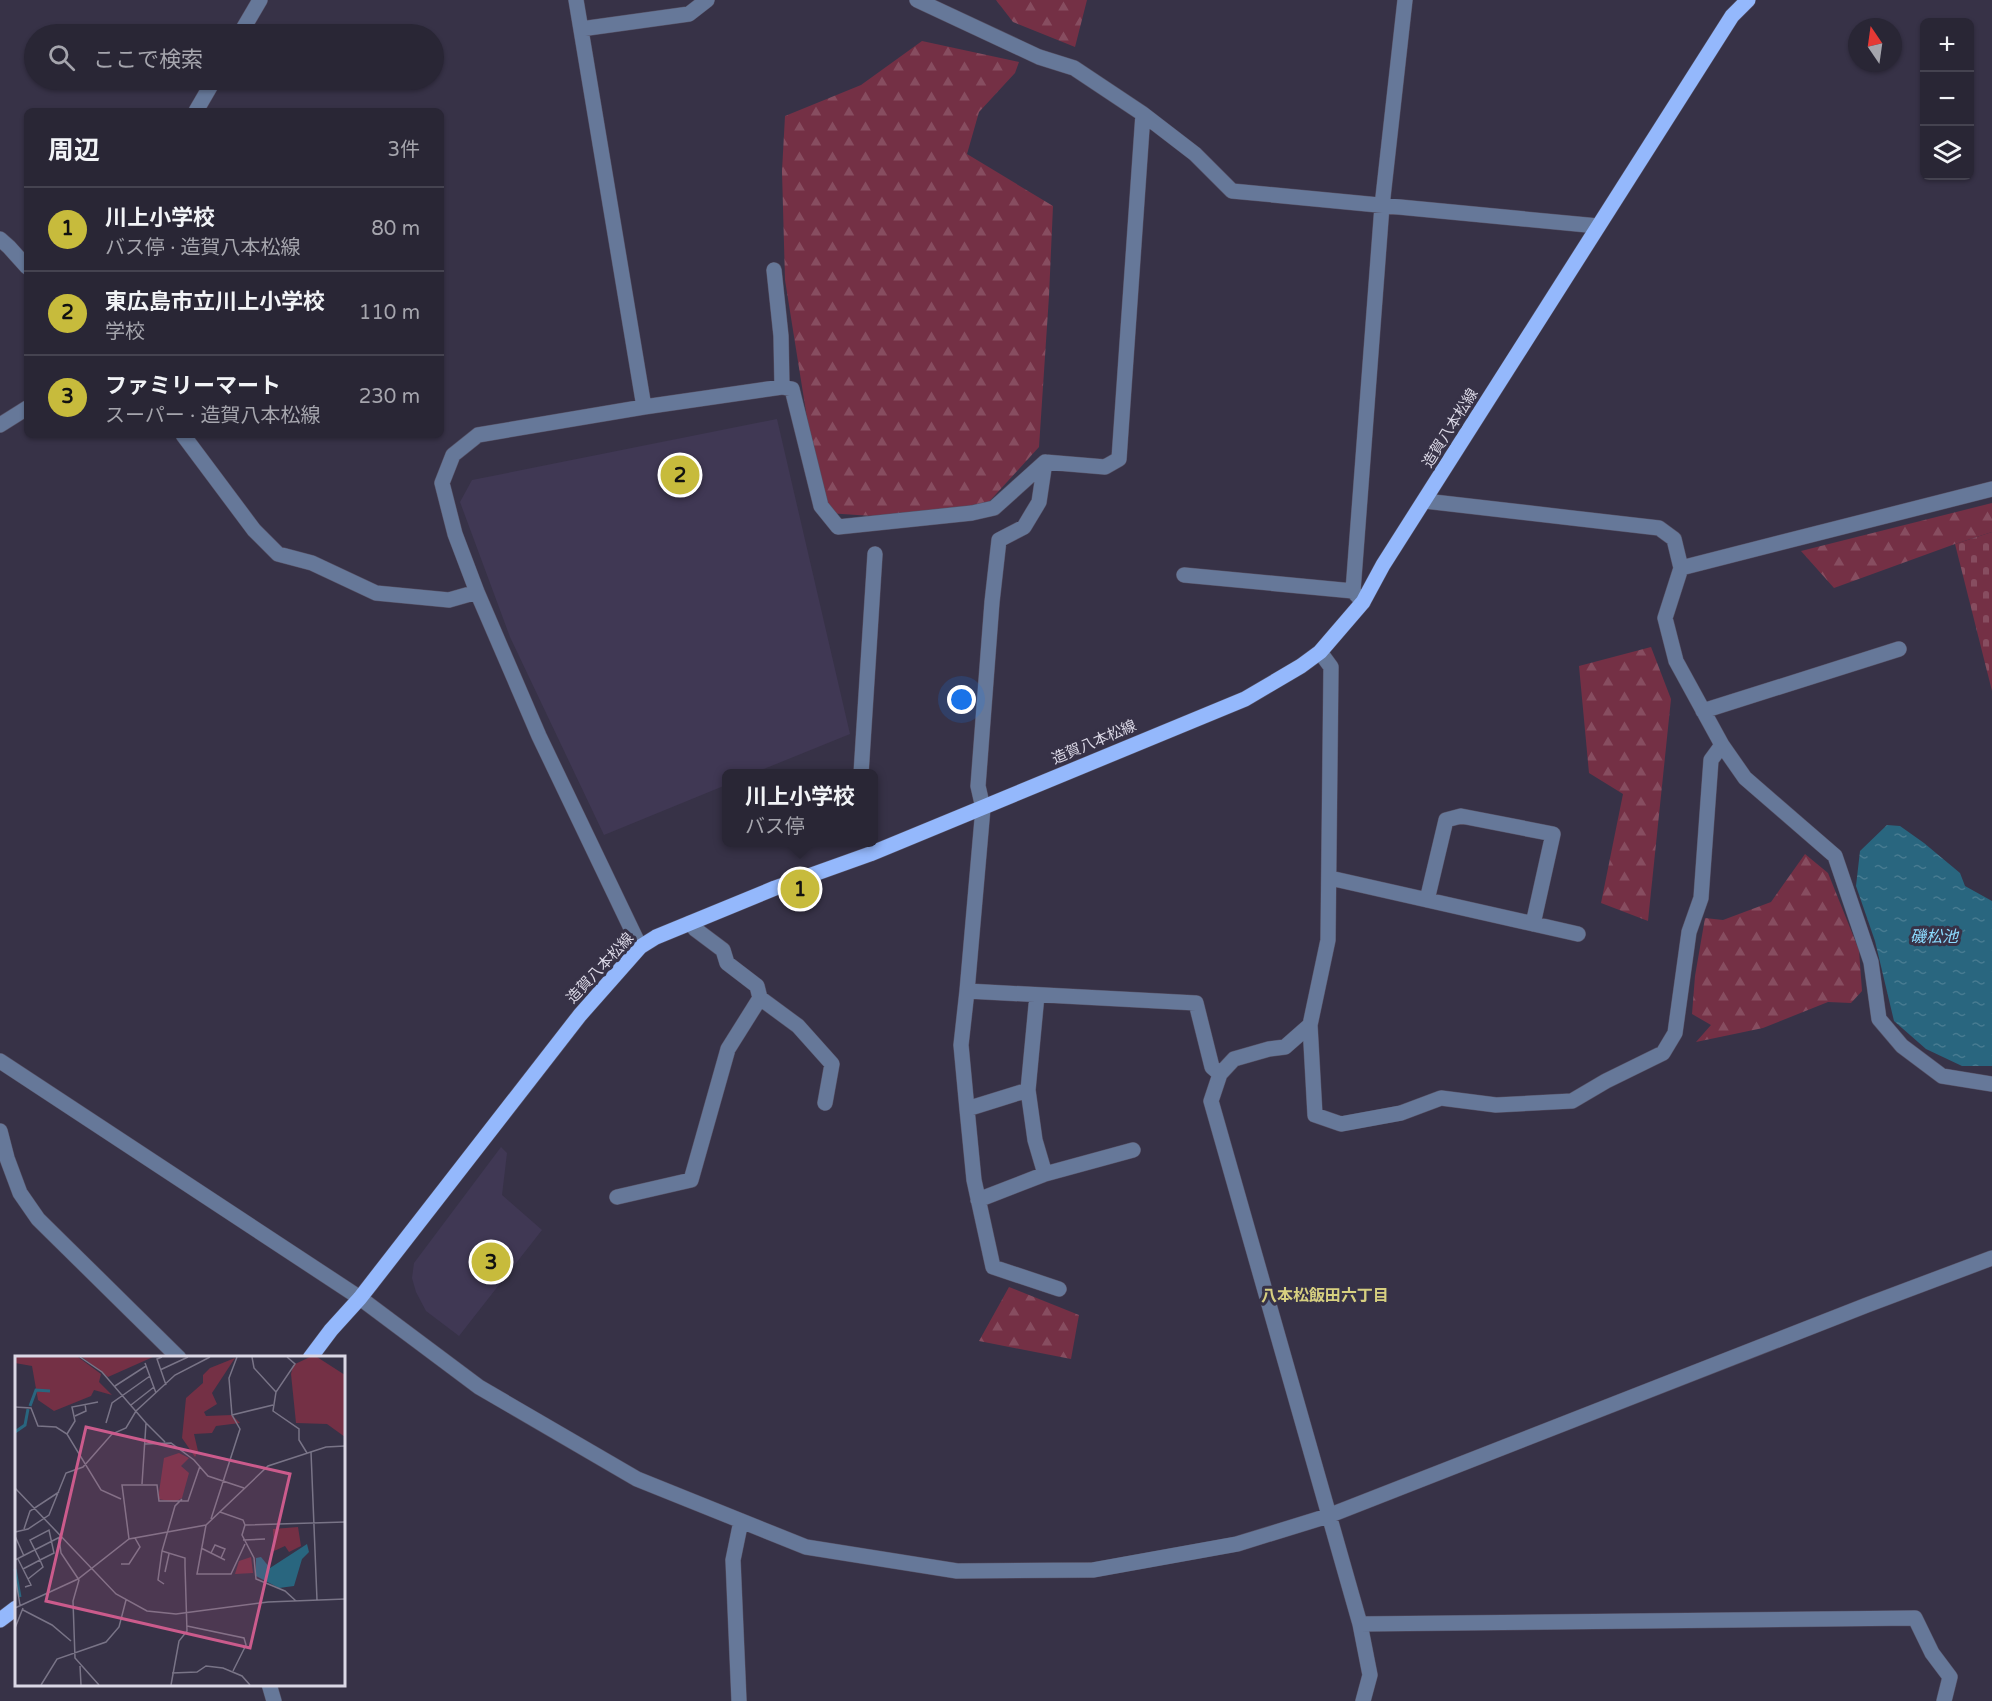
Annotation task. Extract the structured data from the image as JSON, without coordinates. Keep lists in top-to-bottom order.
{
  "streets": {
    "main road": ["造賀八本松線"]
  },
  "districts": ["八本松飯田六丁目"],
  "water": ["磯松池"],
  "north": "top",
  "page": {
    "map_buttons": ["+", "−"],
    "search": "ここで検索",
    "heading": ["周辺", "3件"],
    "list": [
      {
        "mark": "1",
        "name": "川上小学校",
        "note": "バス停 · 造賀八本松線",
        "value": "80 m"
      },
      {
        "mark": "2",
        "name": "東広島市立川上小学校",
        "note": "学校",
        "value": "110 m"
      },
      {
        "mark": "3",
        "name": "ファミリーマート",
        "note": "スーパー · 造賀八本松線",
        "value": "230 m"
      }
    ],
    "pins": ["2", "1", "3"],
    "popup": ["川上小学校", "バス停"]
  }
}
